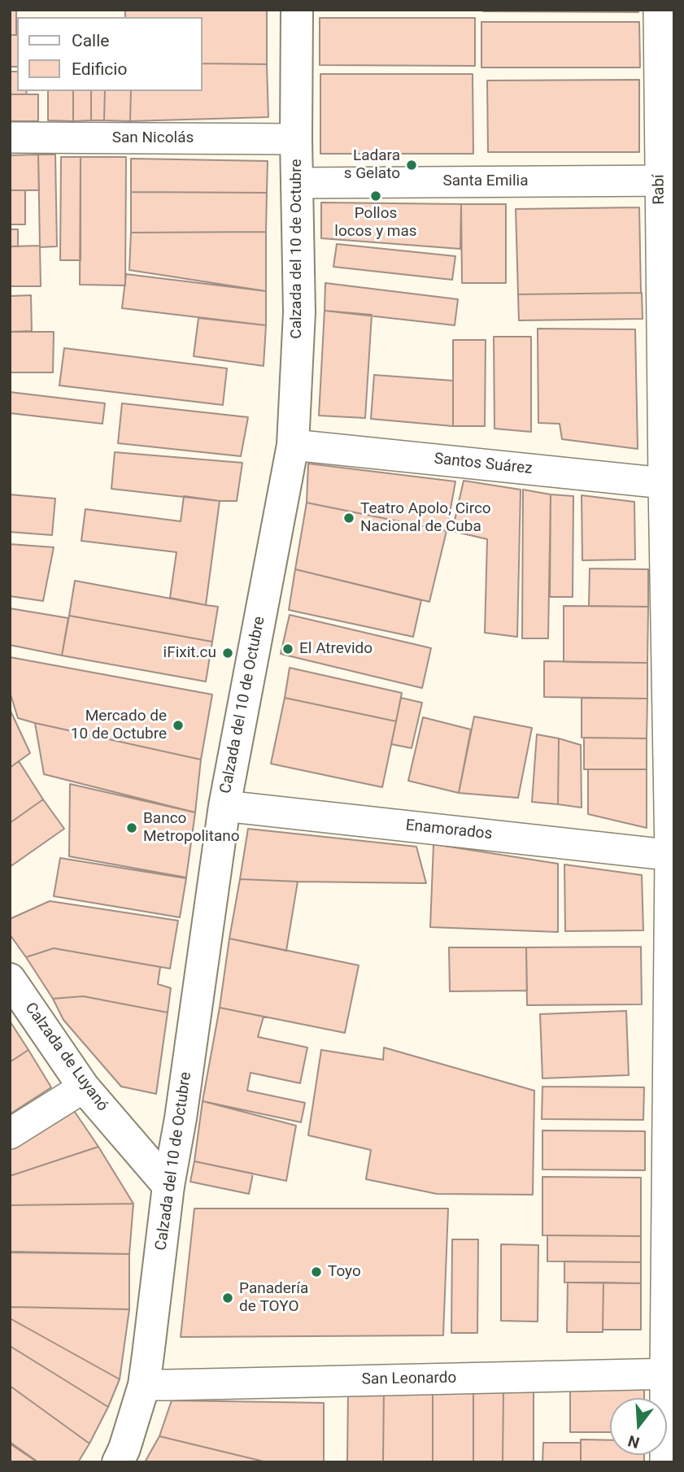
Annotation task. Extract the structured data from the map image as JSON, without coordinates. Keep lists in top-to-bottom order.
{
  "streets": {
    "main road": ["Calzada del 10 de Octubre", "Calzada de Luyanó"],
    "street": [
      "San Nicolás",
      "Santa Emilia",
      "Rabí",
      "Santos Suárez",
      "Enamorados",
      "San Leonardo"
    ]
  },
  "crossings": [
    ["San Nicolás", "Calzada del 10 de Octubre"],
    ["Santa Emilia", "Rabí"],
    ["Santa Emilia", "Calzada del 10 de Octubre"],
    ["Rabí", "Santos Suárez"],
    ["Rabí", "Enamorados"],
    ["Rabí", "San Leonardo"],
    ["Calzada del 10 de Octubre", "Santos Suárez"],
    ["Calzada del 10 de Octubre", "Enamorados"],
    ["Calzada del 10 de Octubre", "Calzada de Luyanó"],
    ["Calzada del 10 de Octubre", "San Leonardo"]
  ],
  "places": [
    "Ladara s Gelato",
    "Pollos locos y mas",
    "Teatro Apolo, Circo Nacional de Cuba",
    "El Atrevido",
    "iFixit.cu",
    "Mercado de 10 de Octubre",
    "Banco Metropolitano",
    "Toyo",
    "Panadería de TOYO"
  ],
  "legend": ["Calle", "Edificio"],
  "north": "bottom"
}
